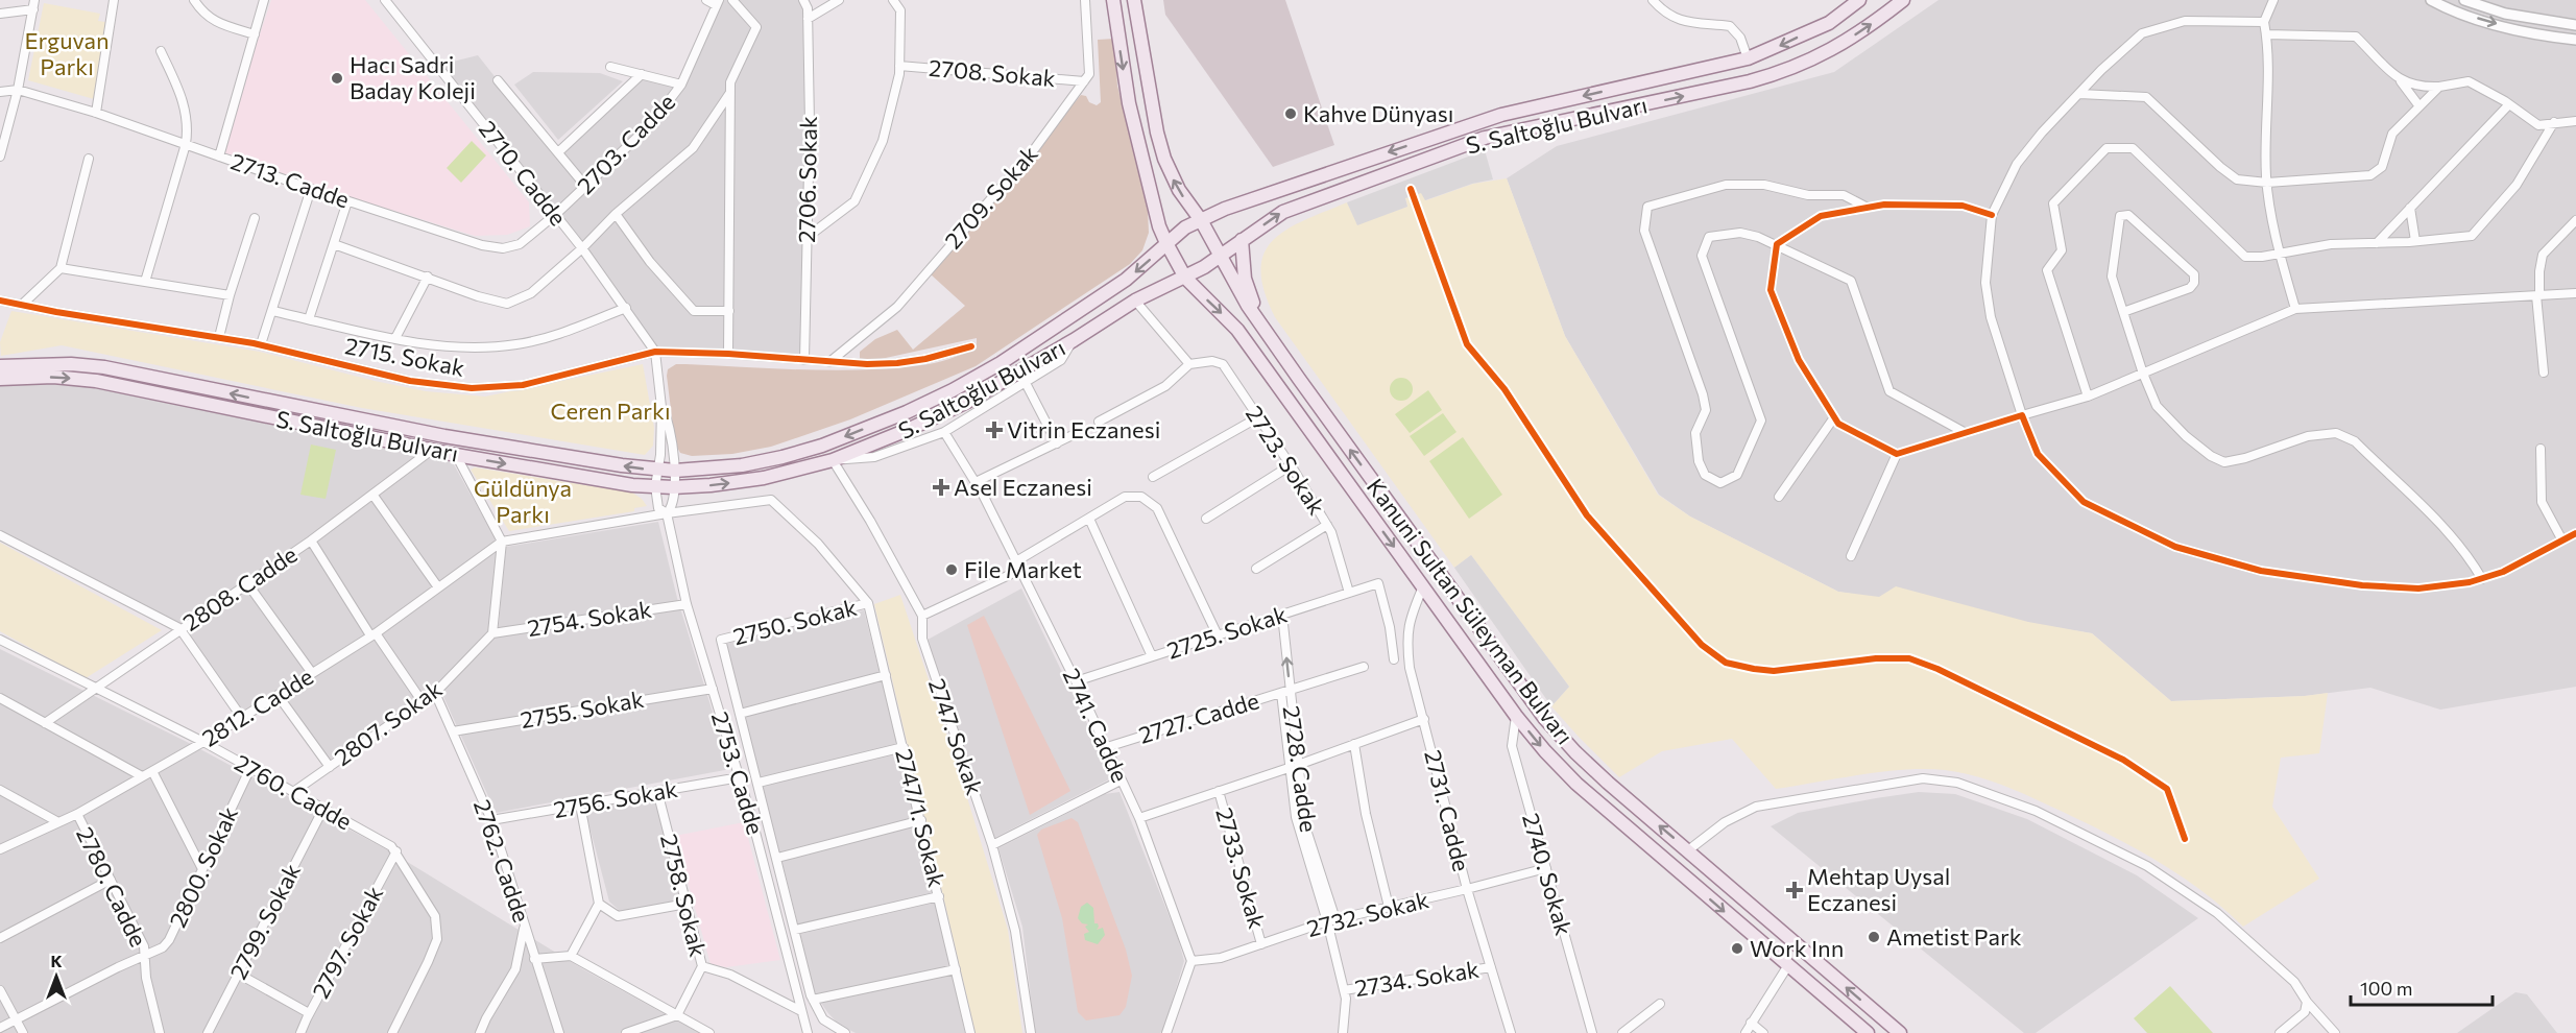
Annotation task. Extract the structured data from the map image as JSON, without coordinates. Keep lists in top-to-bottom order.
{
  "streets": {
    "main road": ["S. Saltoğlu Bulvarı", "Kanuni Sultan Süleyman Bulvarı"],
    "street": [
      "2708. Sokak",
      "2703. Cadde",
      "2710. Cadde",
      "2706. Sokak",
      "2713. Cadde",
      "2709. Sokak",
      "2715. Sokak",
      "2723. Sokak",
      "2808. Cadde",
      "2754. Sokak",
      "2750. Sokak",
      "2725. Sokak",
      "2812. Cadde",
      "2755. Sokak",
      "2727. Cadde",
      "2807. Sokak",
      "2741. Cadde",
      "2747. Sokak",
      "2728. Cadde",
      "2753. Cadde",
      "2760. Cadde",
      "2756. Sokak",
      "2731. Cadde",
      "2747/1. Sokak",
      "2762. Cadde",
      "2800. Sokak",
      "2733. Sokak",
      "2740. Sokak",
      "2780. Cadde",
      "2758. Sokak",
      "2732. Sokak",
      "2799. Sokak",
      "2797. Sokak",
      "2734. Sokak"
    ]
  },
  "crossings": [
    ["2708. Sokak", "2709. Sokak"],
    ["S. Saltoğlu Bulvarı", "2808. Cadde"],
    ["S. Saltoğlu Bulvarı", "Kanuni Sultan Süleyman Bulvarı"],
    ["S. Saltoğlu Bulvarı", "2747. Sokak"],
    ["S. Saltoğlu Bulvarı", "2753. Cadde"],
    ["2703. Cadde", "2710. Cadde"],
    ["2703. Cadde", "2713. Cadde"],
    ["2710. Cadde", "2713. Cadde"],
    ["2710. Cadde", "2715. Sokak"],
    ["2706. Sokak", "2715. Sokak"],
    ["2709. Sokak", "2715. Sokak"],
    ["2723. Sokak", "2725. Sokak"],
    ["2808. Cadde", "2760. Cadde"],
    ["Kanuni Sultan Süleyman Bulvarı", "2731. Cadde"],
    ["Kanuni Sultan Süleyman Bulvarı", "2740. Sokak"],
    ["2754. Sokak", "2807. Sokak"],
    ["2754. Sokak", "2753. Cadde"],
    ["2750. Sokak", "2747/1. Sokak"],
    ["2725. Sokak", "2741. Cadde"],
    ["2725. Sokak", "2728. Cadde"],
    ["2812. Cadde", "2760. Cadde"],
    ["2812. Cadde", "2780. Cadde"],
    ["2755. Sokak", "2753. Cadde"],
    ["2755. Sokak", "2762. Cadde"],
    ["2727. Cadde", "2741. Cadde"],
    ["2727. Cadde", "2728. Cadde"],
    ["2807. Sokak", "2760. Cadde"],
    ["2807. Sokak", "2762. Cadde"],
    ["2741. Cadde", "2732. Sokak"],
    ["2728. Cadde", "2732. Sokak"],
    ["2728. Cadde", "2734. Sokak"],
    ["2753. Cadde", "2756. Sokak"],
    ["2760. Cadde", "2800. Sokak"],
    ["2760. Cadde", "2799. Sokak"],
    ["2760. Cadde", "2797. Sokak"],
    ["2756. Sokak", "2762. Cadde"],
    ["2756. Sokak", "2758. Sokak"],
    ["2731. Cadde", "2732. Sokak"],
    ["2731. Cadde", "2734. Sokak"],
    ["2800. Sokak", "2780. Cadde"],
    ["2733. Sokak", "2732. Sokak"],
    ["2740. Sokak", "2732. Sokak"]
  ],
  "parks": ["Erguvan Parkı", "Ceren Parkı", "Güldünya Parkı"],
  "places": {
    "other": [
      "Hacı Sadri Baday Koleji",
      "Kahve Dünyası",
      "File Market",
      "Ametist Park",
      "Work Inn"
    ],
    "health": ["Vitrin Eczanesi", "Asel Eczanesi", "Mehtap Uysal Eczanesi"]
  },
  "scale_bar": "100 m",
  "north": "top"
}
